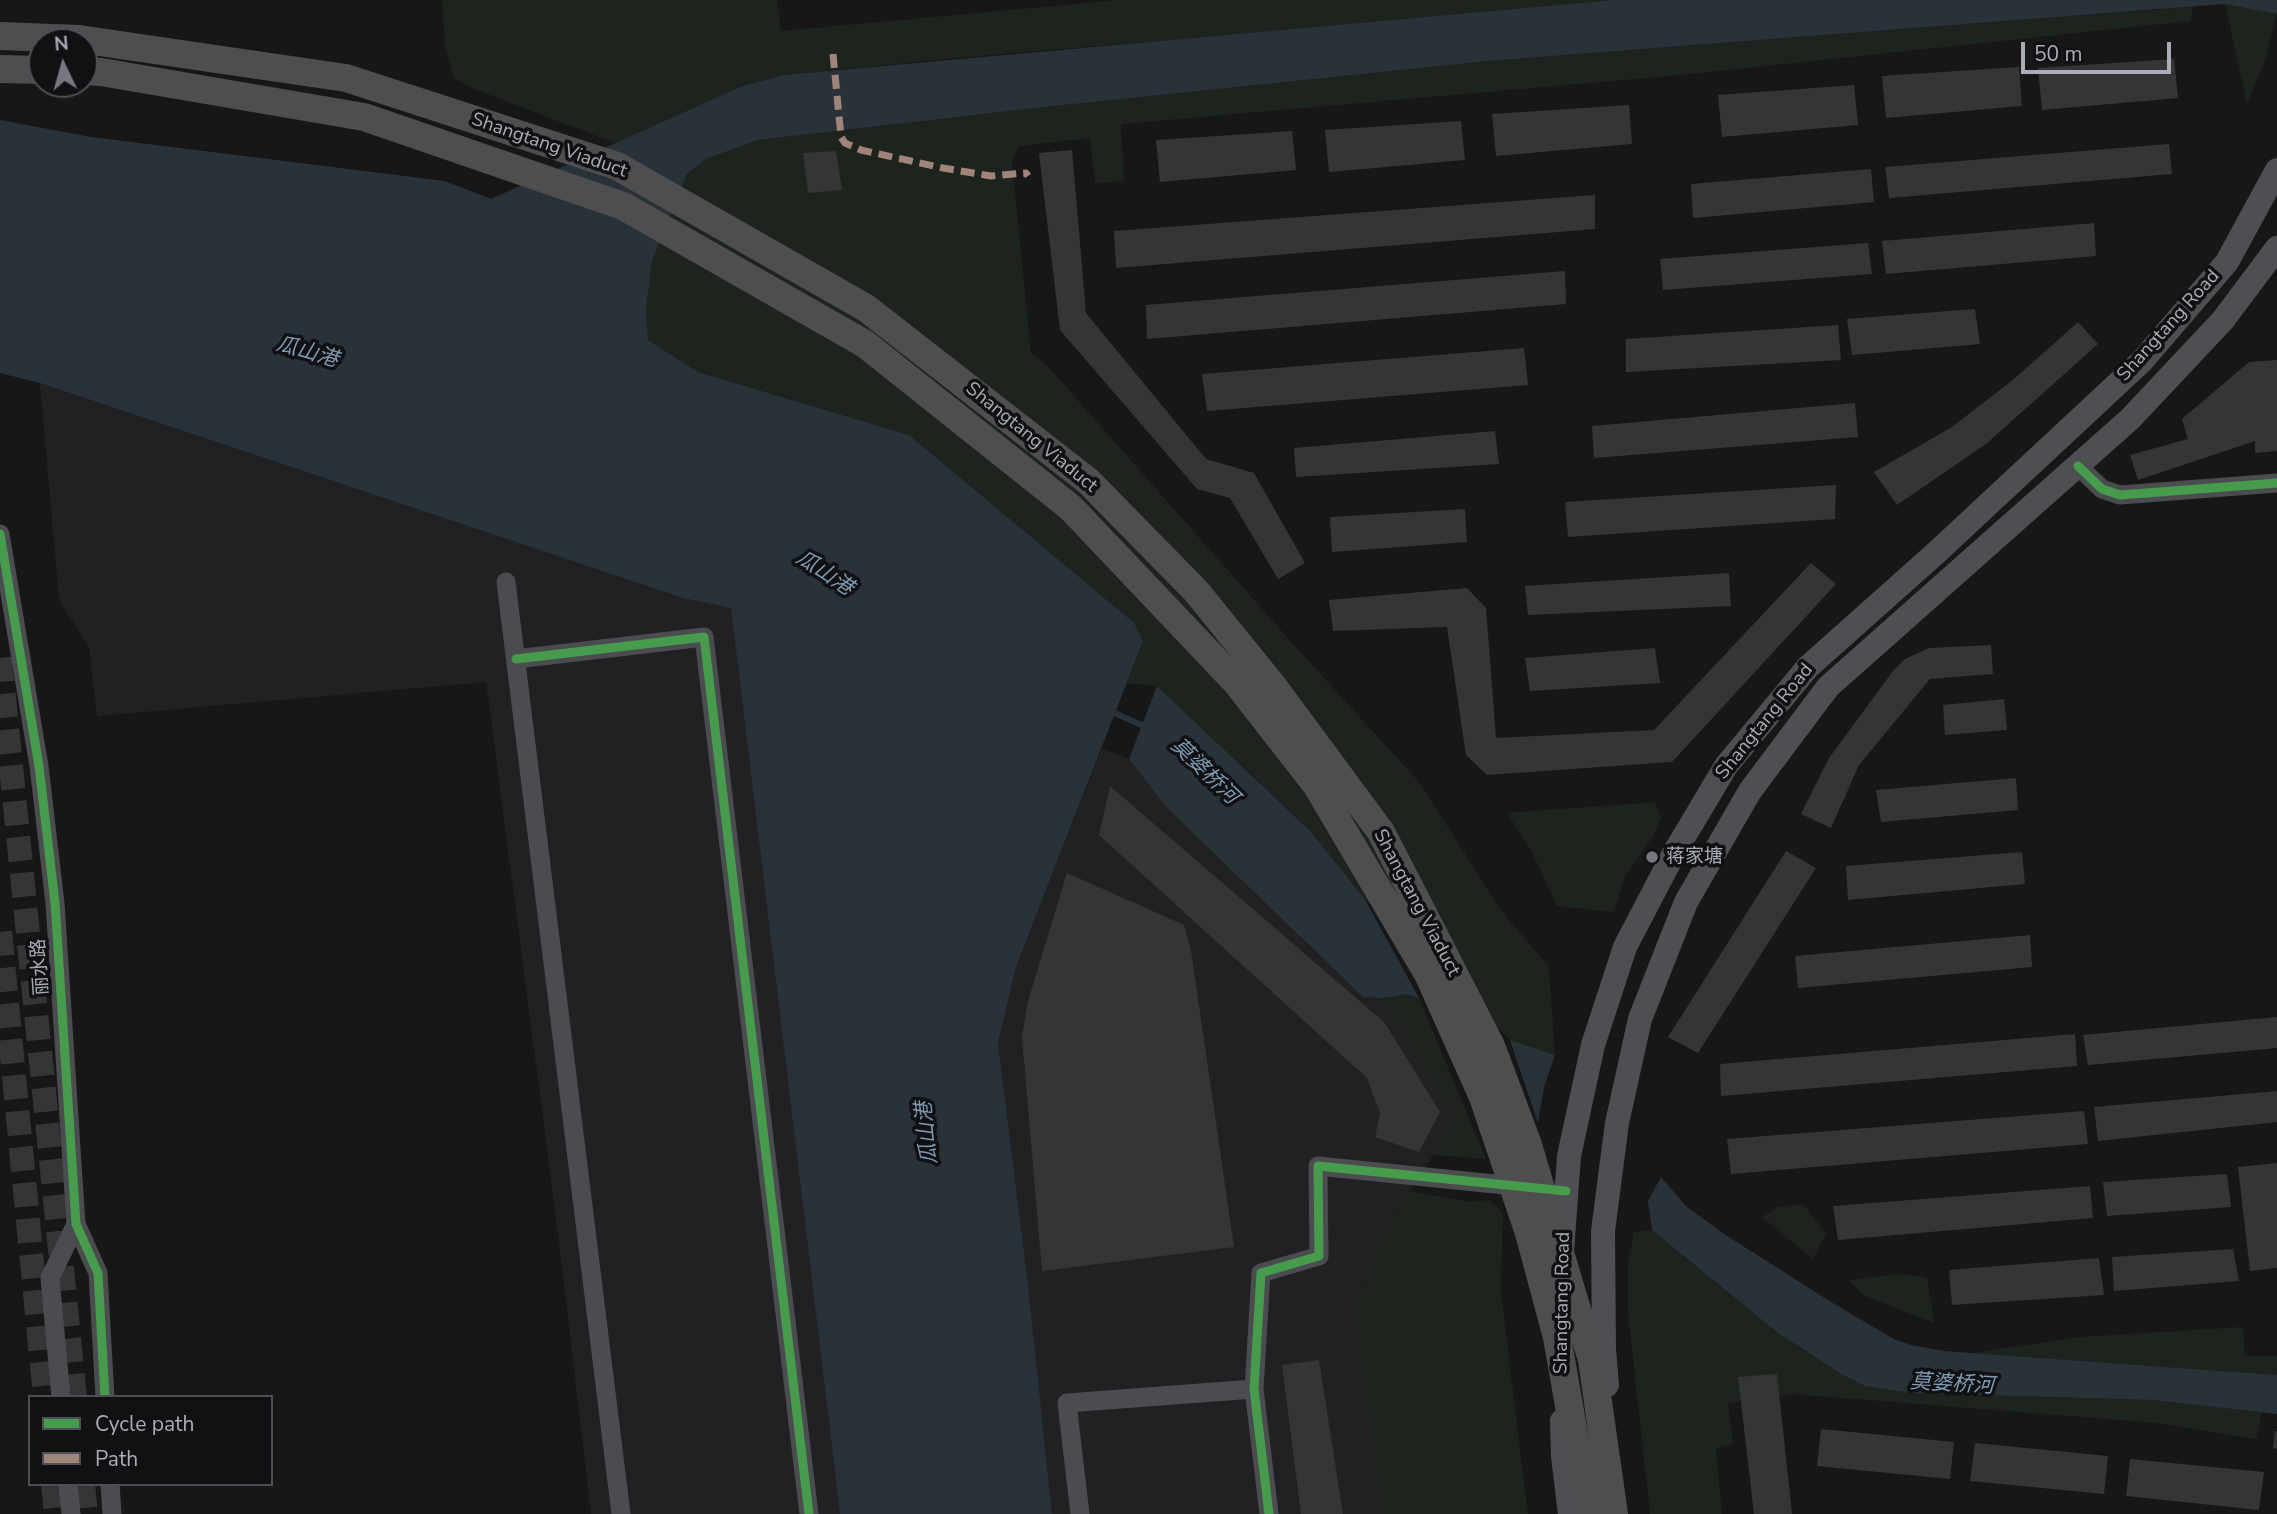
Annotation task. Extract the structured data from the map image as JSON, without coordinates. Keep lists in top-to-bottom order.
{
  "streets": {
    "highway": ["Shangtang Viaduct"],
    "main road": ["Shangtang Road"],
    "street": ["丽水路"]
  },
  "water": ["瓜山港", "莫婆桥河"],
  "places": ["蒋家塘"],
  "legend": ["Cycle path", "Path"],
  "scale_bar": "50 m",
  "north": "top"
}
